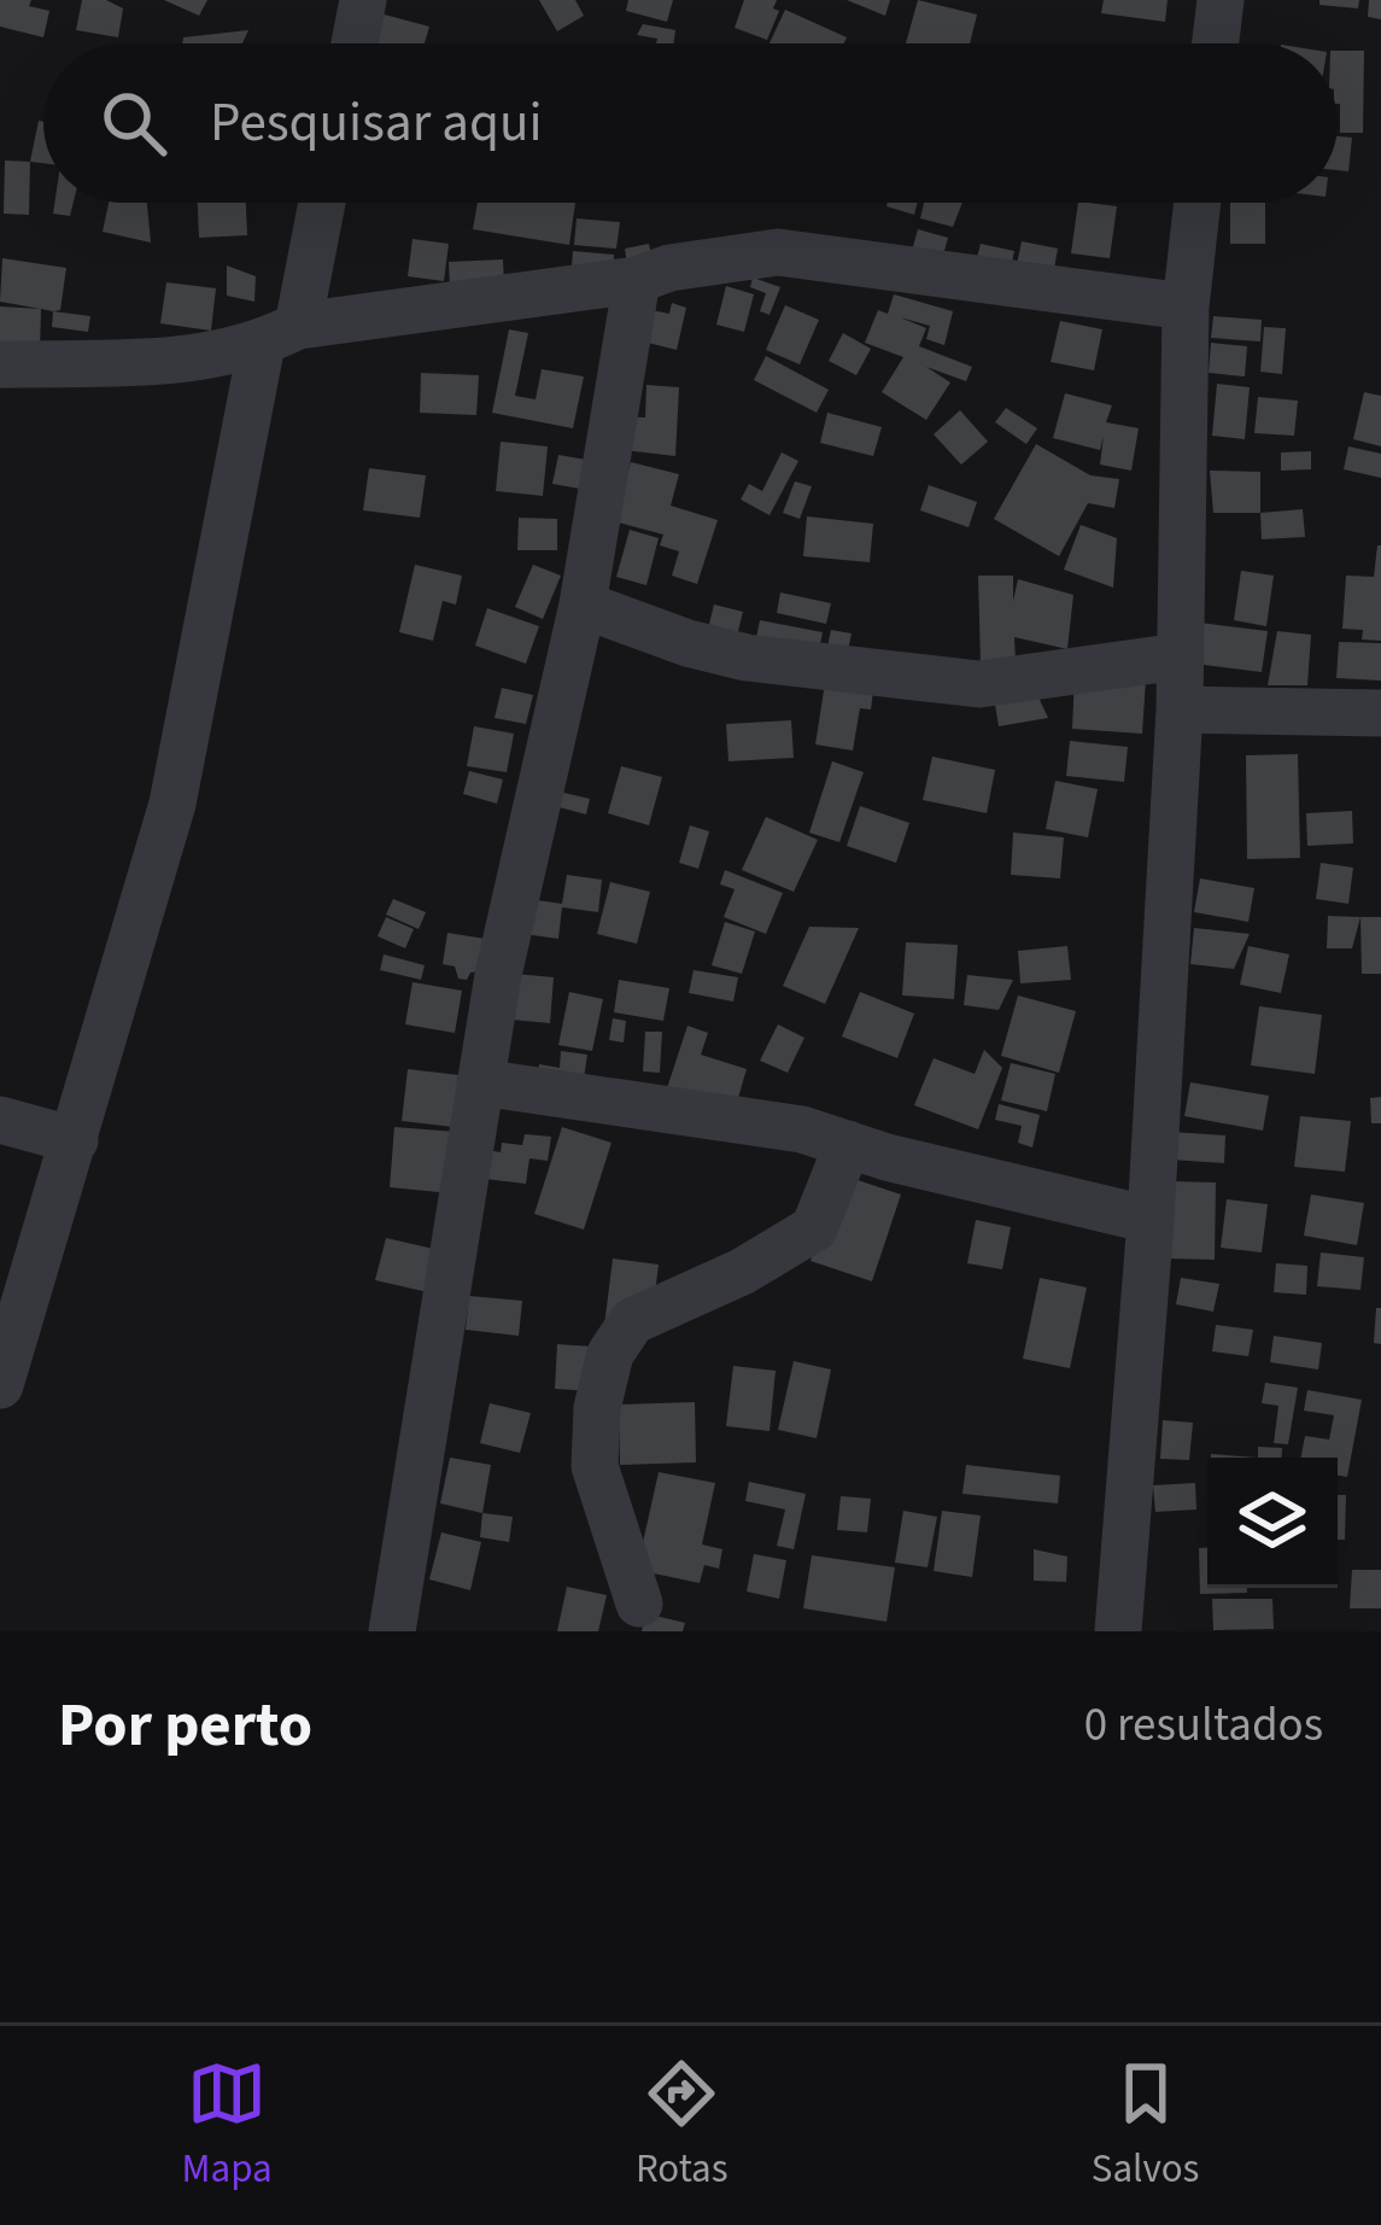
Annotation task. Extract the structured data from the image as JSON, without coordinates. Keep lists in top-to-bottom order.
{
  "page": {
    "search": "Pesquisar aqui",
    "heading": ["Por perto", "0 resultados"],
    "nav": ["Mapa", "Rotas", "Salvos"]
  }
}
